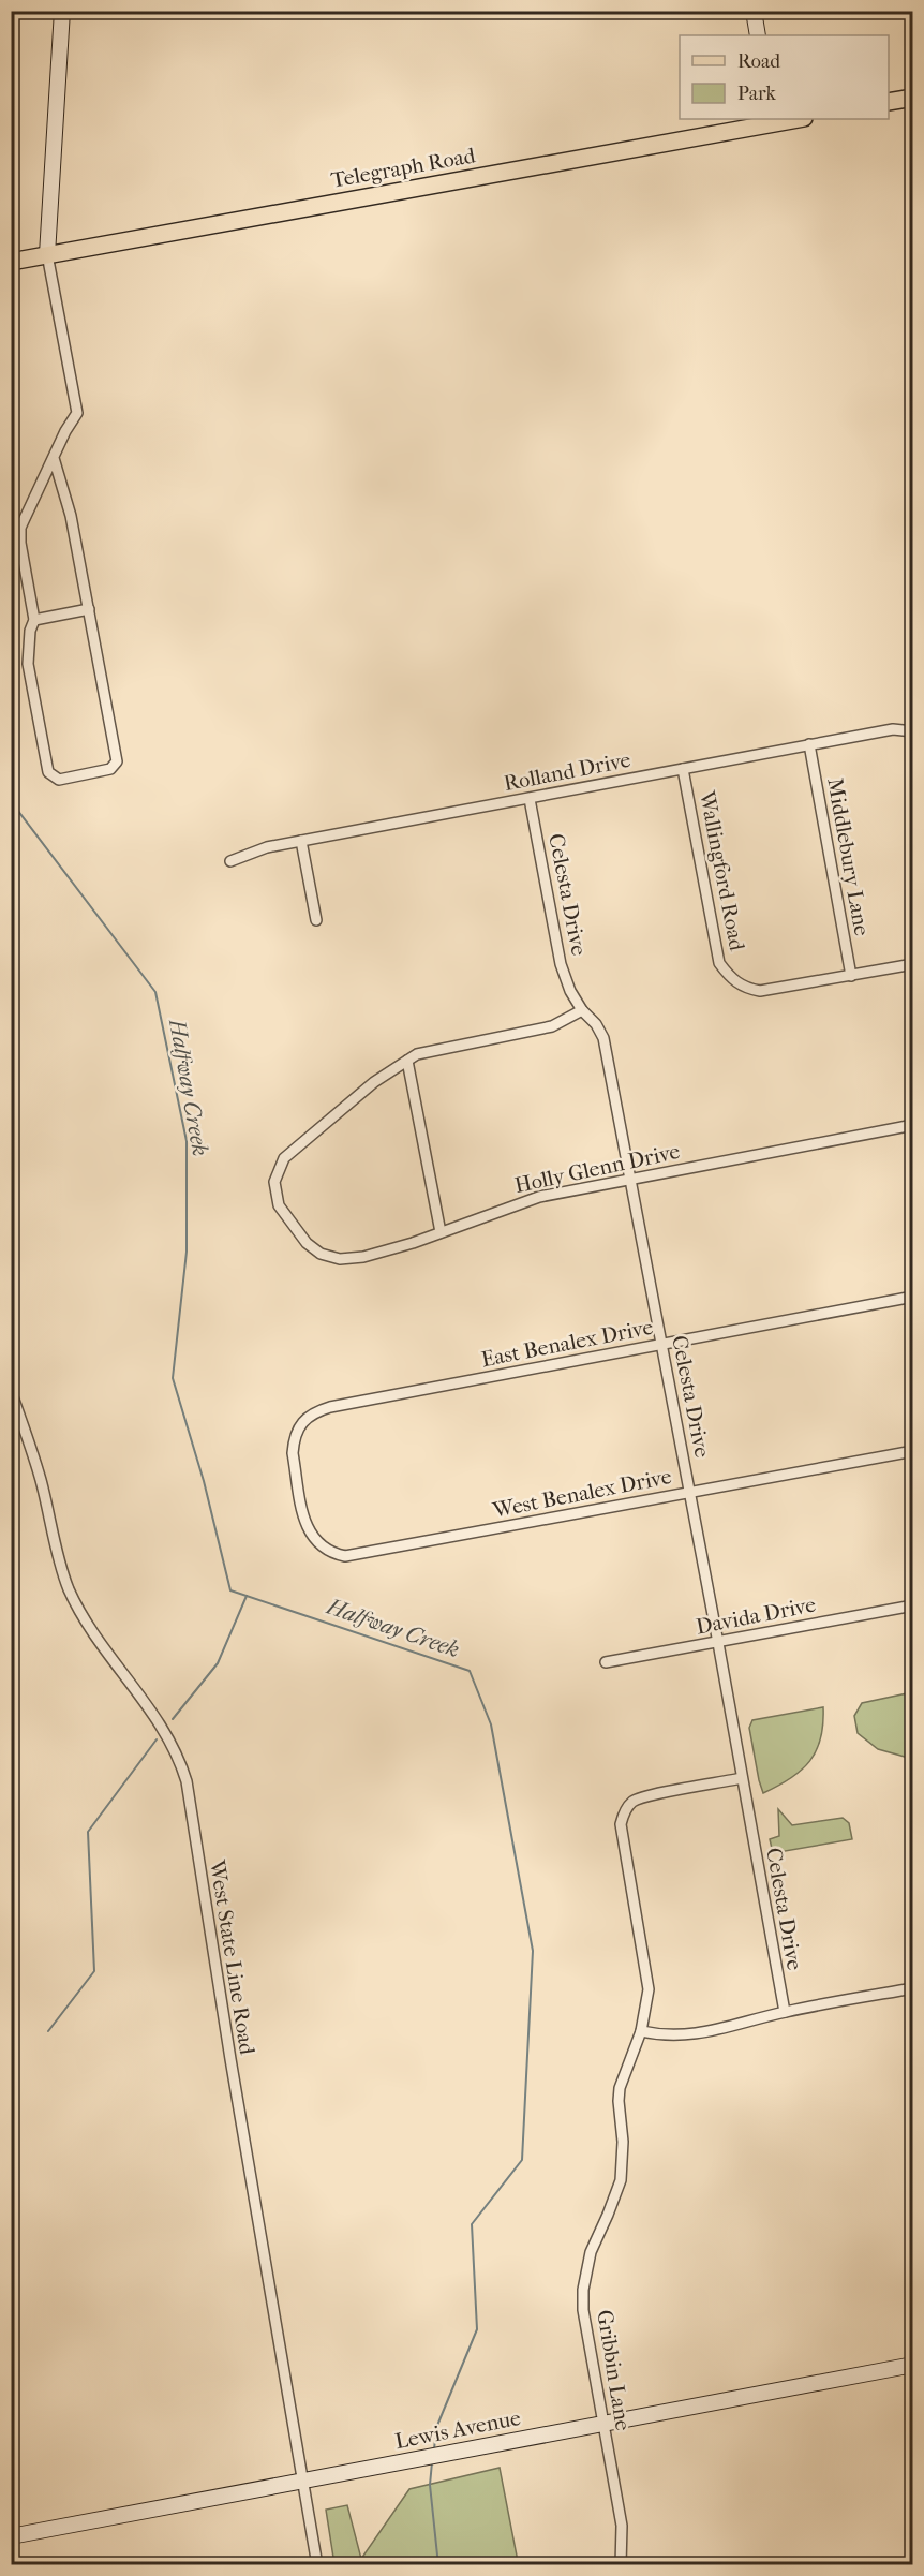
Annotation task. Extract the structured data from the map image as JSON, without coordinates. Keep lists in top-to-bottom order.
{
  "streets": {
    "main road": ["Telegraph Road", "Lewis Avenue"],
    "street": [
      "Rolland Drive",
      "Middlebury Lane",
      "Wallingford Road",
      "Celesta Drive",
      "Holly Glenn Drive",
      "East Benalex Drive",
      "West Benalex Drive",
      "Davida Drive",
      "West State Line Road",
      "Gribbin Lane"
    ]
  },
  "crossings": [
    ["Rolland Drive", "Middlebury Lane"],
    ["Rolland Drive", "Wallingford Road"],
    ["Rolland Drive", "Celesta Drive"],
    ["Middlebury Lane", "Wallingford Road"],
    ["Celesta Drive", "Holly Glenn Drive"],
    ["Celesta Drive", "East Benalex Drive"],
    ["Celesta Drive", "West Benalex Drive"],
    ["Celesta Drive", "Davida Drive"],
    ["Celesta Drive", "Gribbin Lane"],
    ["East Benalex Drive", "West Benalex Drive"],
    ["West State Line Road", "Lewis Avenue"],
    ["Gribbin Lane", "Lewis Avenue"]
  ],
  "water": ["Halfway Creek"],
  "legend": ["Road", "Park"]
}
